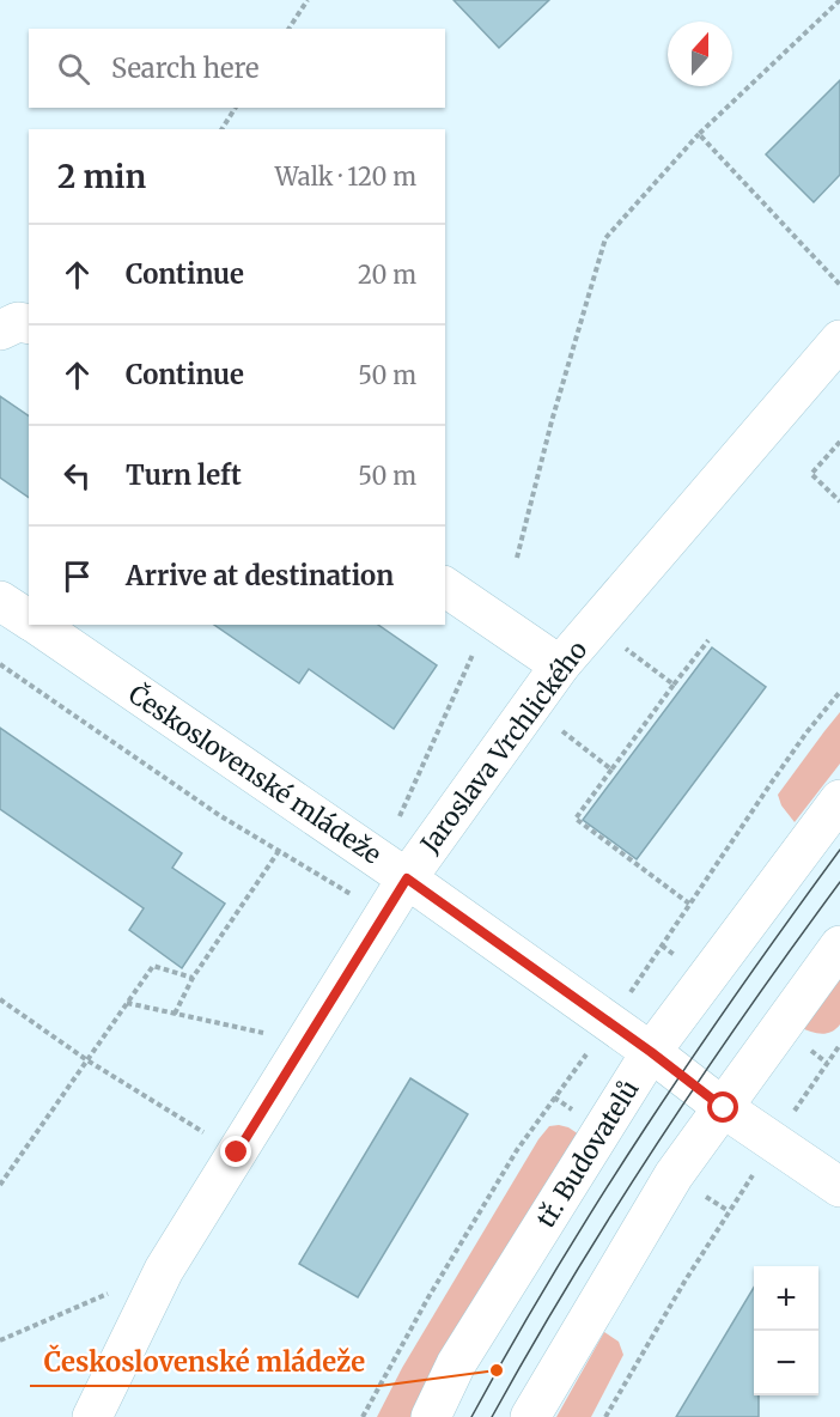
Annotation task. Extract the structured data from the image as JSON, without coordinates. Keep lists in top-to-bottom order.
{
  "streets": {
    "street": ["Jaroslava Vrchlického", "Československé mládeže", "tř. Budovatelů"]
  },
  "crossings": [
    ["Jaroslava Vrchlického", "Československé mládeže"],
    ["Československé mládeže", "tř. Budovatelů"]
  ],
  "places": ["Československé mládeže"],
  "north": "top",
  "page": {
    "search": "Search here",
    "heading": ["2 min", "Walk · 120 m"],
    "list": [
      ["Continue", "20 m"],
      ["Continue", "50 m"],
      ["Turn left", "50 m"],
      "Arrive at destination"
    ],
    "map_buttons": ["+", "−"]
  }
}
